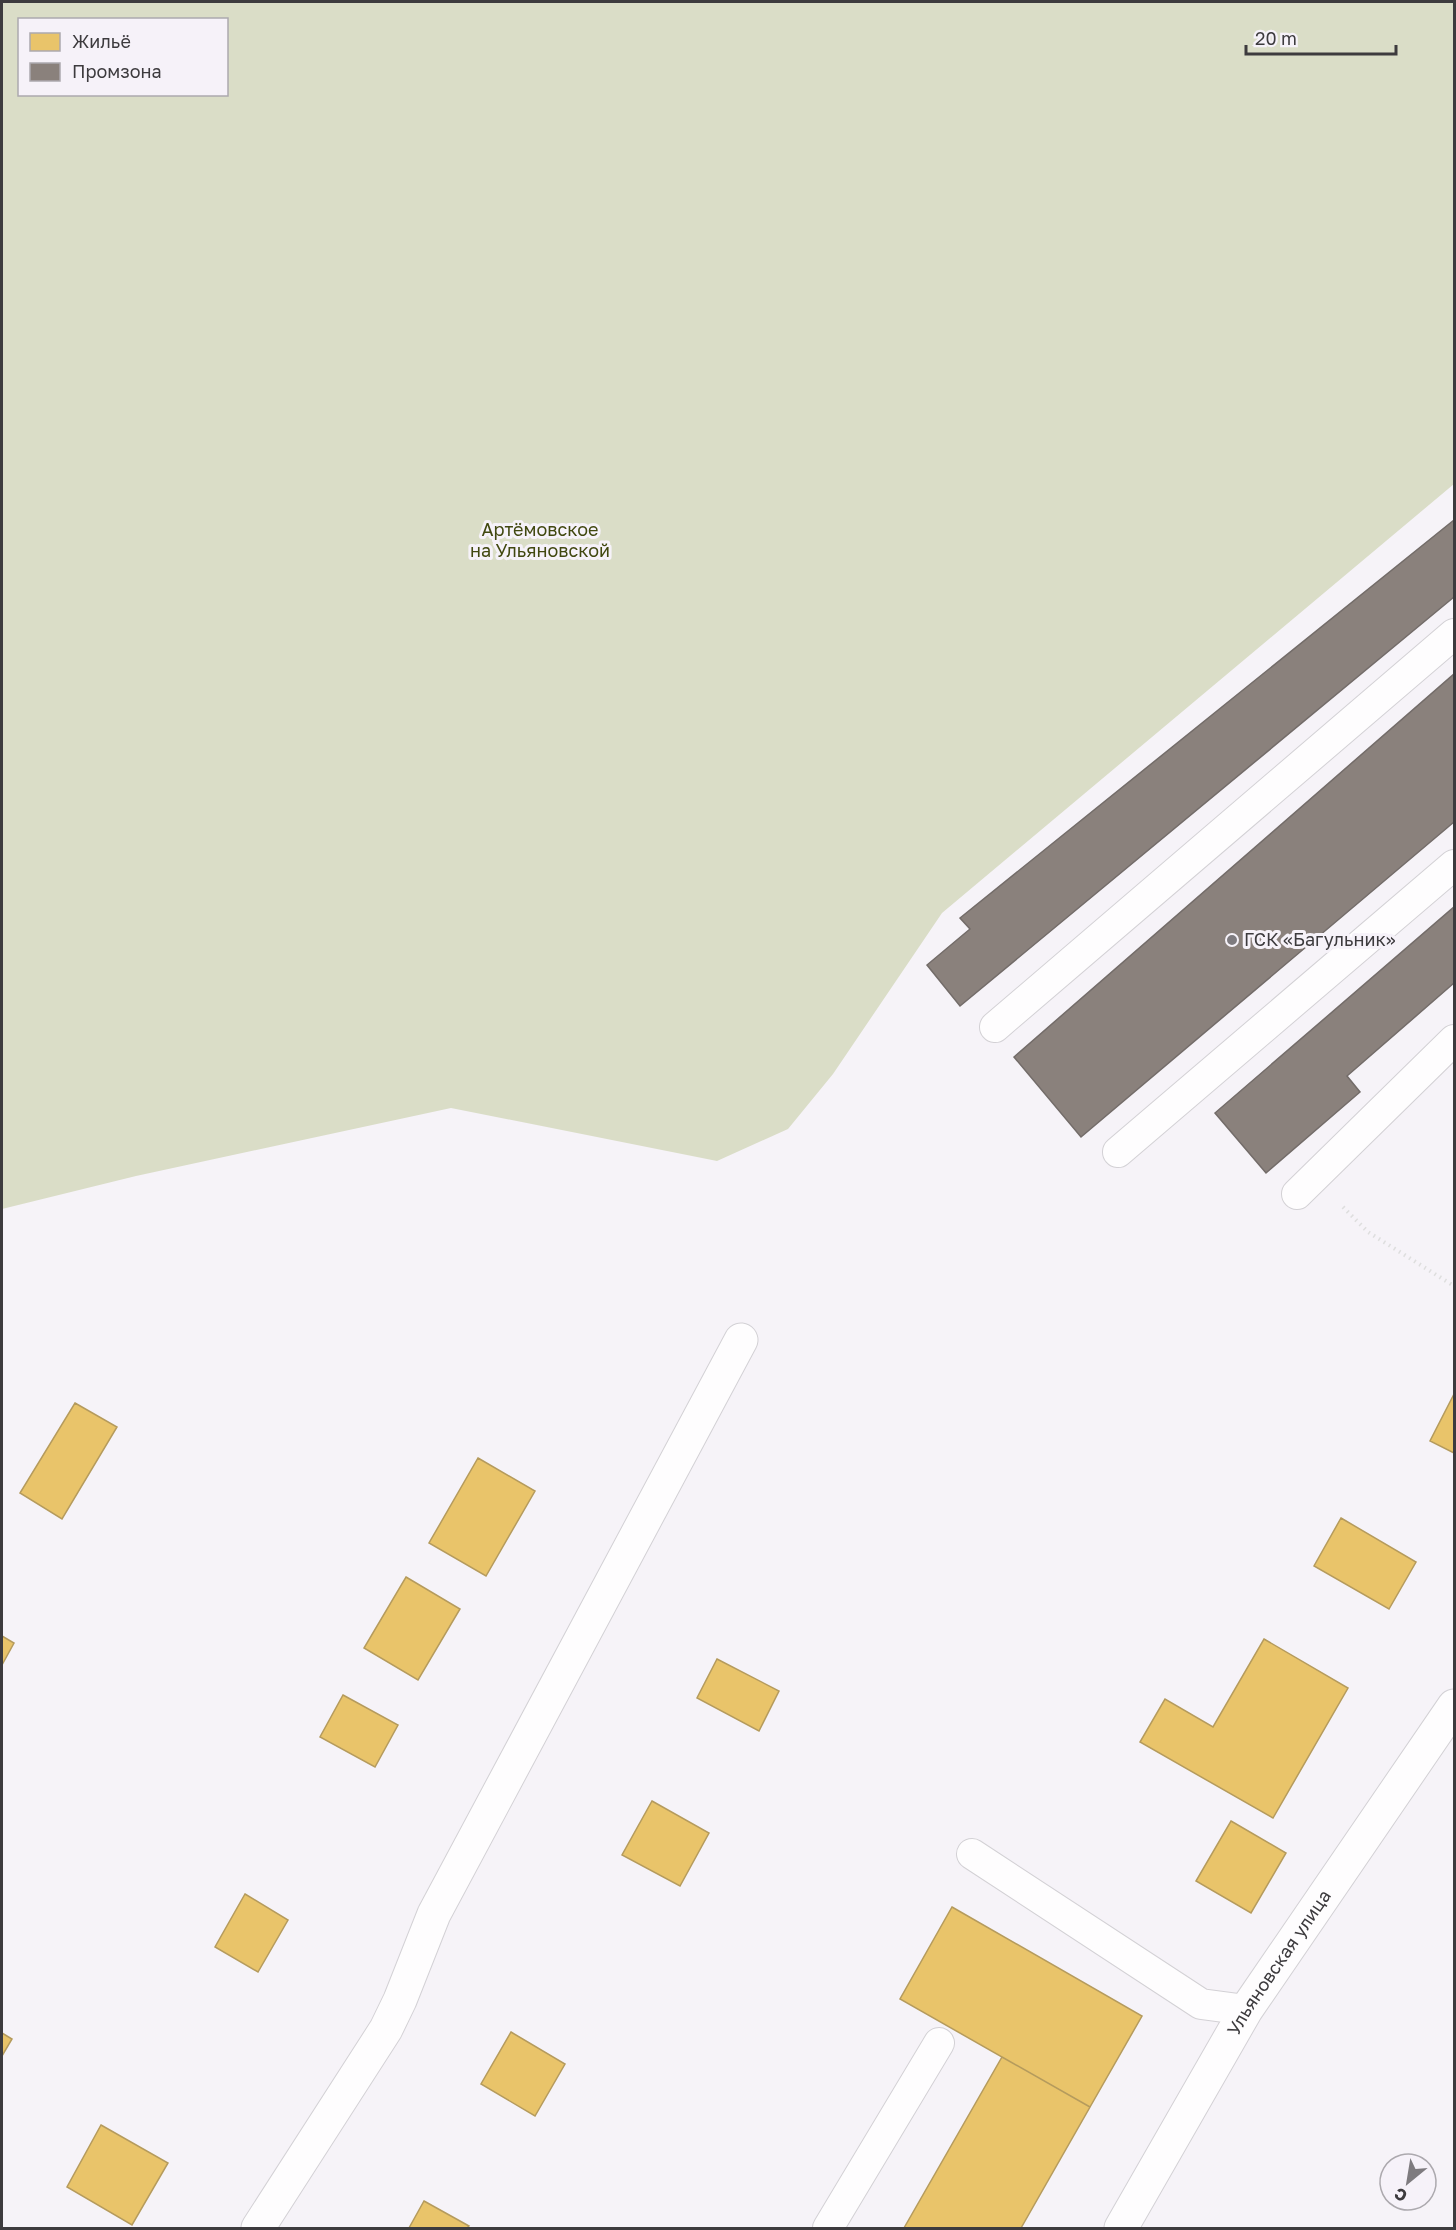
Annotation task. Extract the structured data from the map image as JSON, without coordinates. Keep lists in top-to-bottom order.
{
  "streets": {
    "street": ["Ульяновская улица"]
  },
  "parks": ["Артёмовское на Ульяновской"],
  "places": ["ГСК «Багульник»"],
  "legend": ["Жильё", "Промзона"],
  "scale_bar": "20 m",
  "north": "bottom left"
}
